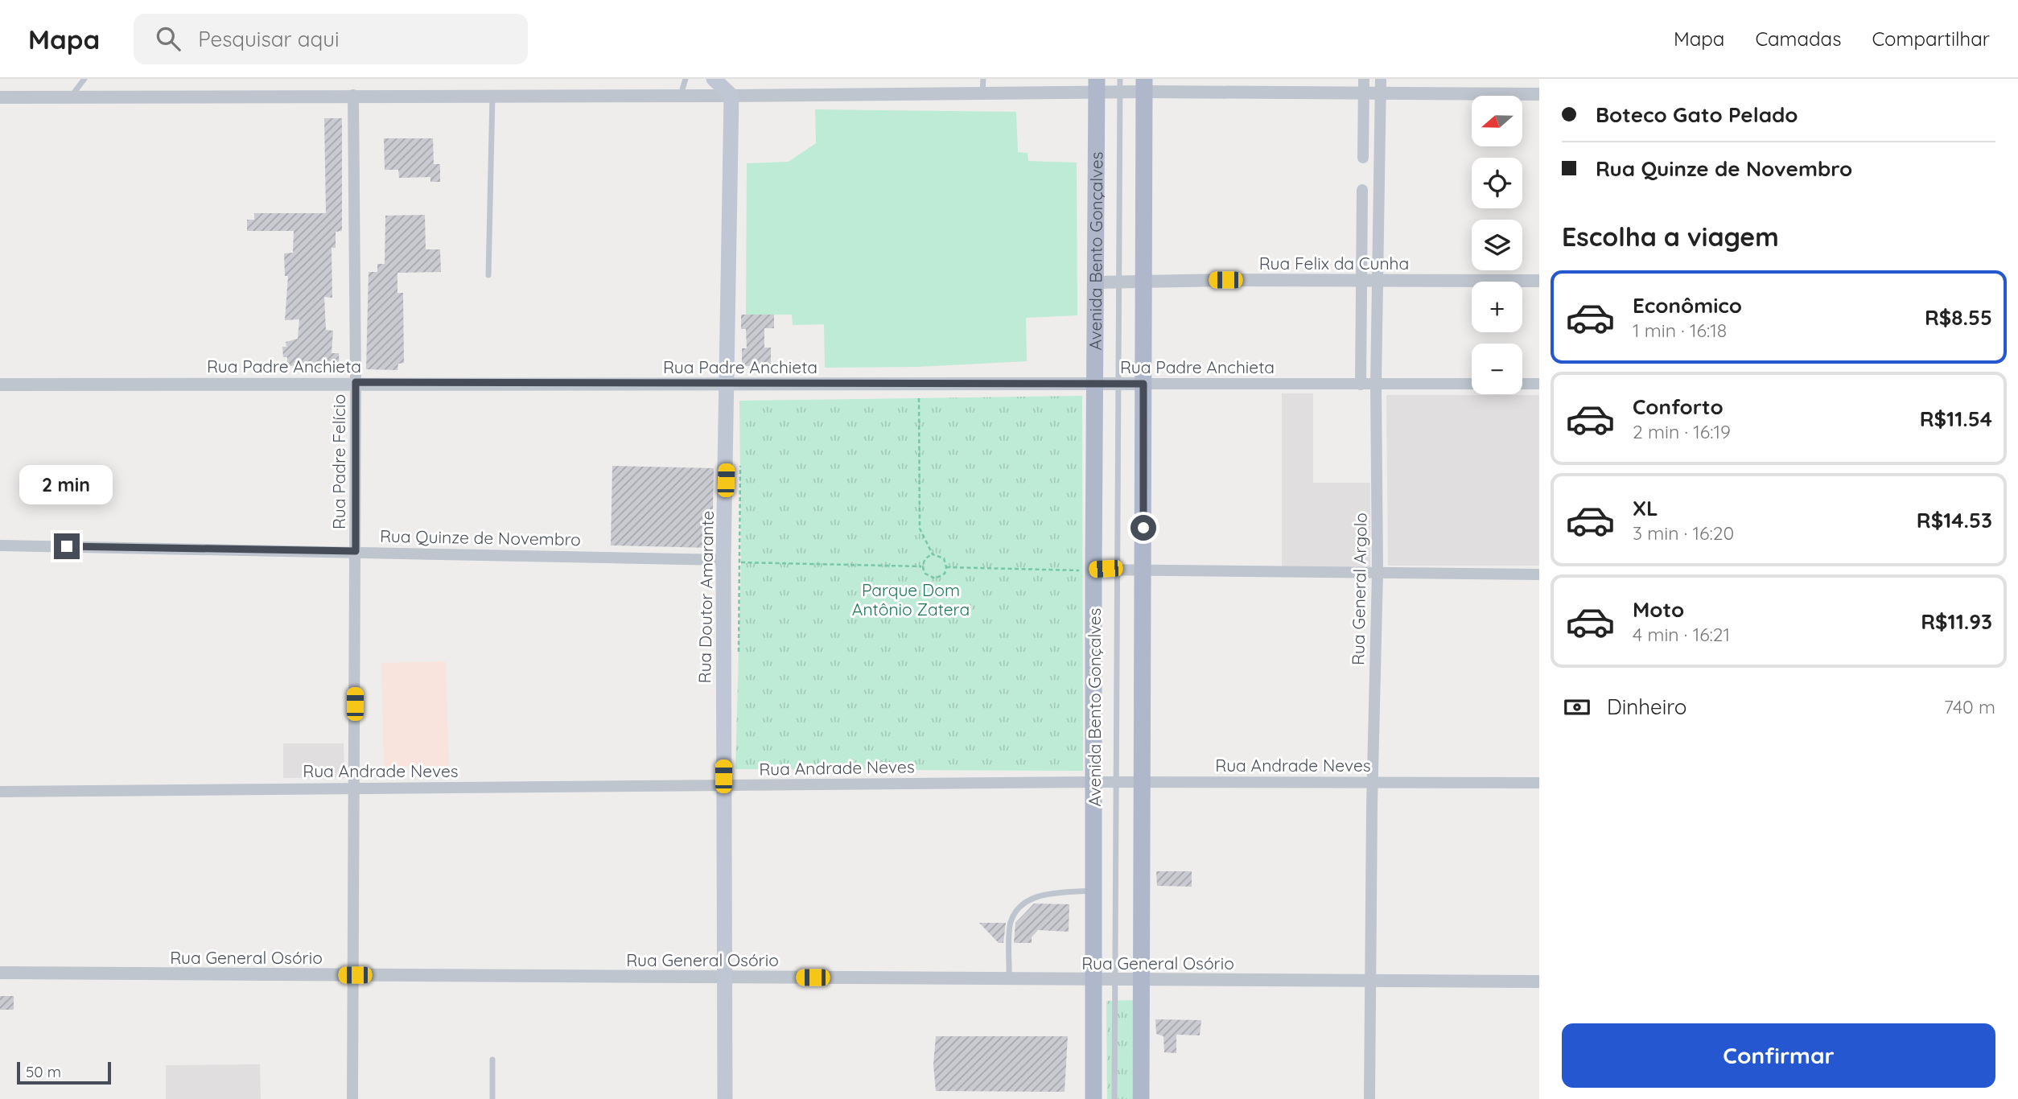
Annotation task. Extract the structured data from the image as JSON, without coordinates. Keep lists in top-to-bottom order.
{
  "streets": {
    "main road": ["Avenida Bento Gonçalves", "Rua Doutor Amarante"],
    "street": [
      "Rua Felix da Cunha",
      "Rua Padre Anchieta",
      "Rua Padre Felício",
      "Rua Quinze de Novembro",
      "Rua General Argolo",
      "Rua Andrade Neves",
      "Rua General Osório"
    ]
  },
  "crossings": [
    ["Avenida Bento Gonçalves", "Rua Felix da Cunha"],
    ["Avenida Bento Gonçalves", "Rua Padre Anchieta"],
    ["Avenida Bento Gonçalves", "Rua Andrade Neves"],
    ["Avenida Bento Gonçalves", "Rua General Osório"],
    ["Rua Felix da Cunha", "Rua General Argolo"],
    ["Rua Padre Anchieta", "Rua Padre Felício"],
    ["Rua Padre Anchieta", "Rua General Argolo"],
    ["Rua Padre Anchieta", "Rua Doutor Amarante"],
    ["Rua Padre Felício", "Rua Quinze de Novembro"],
    ["Rua Padre Felício", "Rua Andrade Neves"],
    ["Rua Padre Felício", "Rua General Osório"],
    ["Rua Quinze de Novembro", "Rua Doutor Amarante"],
    ["Rua General Argolo", "Rua Andrade Neves"],
    ["Rua General Argolo", "Rua General Osório"],
    ["Rua Doutor Amarante", "Rua Andrade Neves"],
    ["Rua Doutor Amarante", "Rua General Osório"]
  ],
  "parks": ["Parque Dom Antônio Zatera"],
  "scale_bar": "50 m",
  "north": "left",
  "page": {
    "header": "Mapa",
    "search": "Pesquisar aqui",
    "nav": ["Mapa", "Camadas", "Compartilhar"],
    "banner": ["Boteco Gato Pelado", "Rua Quinze de Novembro"],
    "map_buttons": ["+", "−"],
    "heading": "Escolha a viagem",
    "list": [
      {
        "name": "Econômico",
        "note": "1 min · 16:18",
        "value": "R$8.55"
      },
      {
        "name": "Conforto",
        "note": "2 min · 16:19",
        "value": "R$11.54"
      },
      {
        "name": "XL",
        "note": "3 min · 16:20",
        "value": "R$14.53"
      },
      {
        "name": "Moto",
        "note": "4 min · 16:21",
        "value": "R$11.93"
      }
    ],
    "bubble": "2 min",
    "pay": ["Dinheiro", "740 m"],
    "buttons": "Confirmar",
    "scale": "50 m"
  }
}
